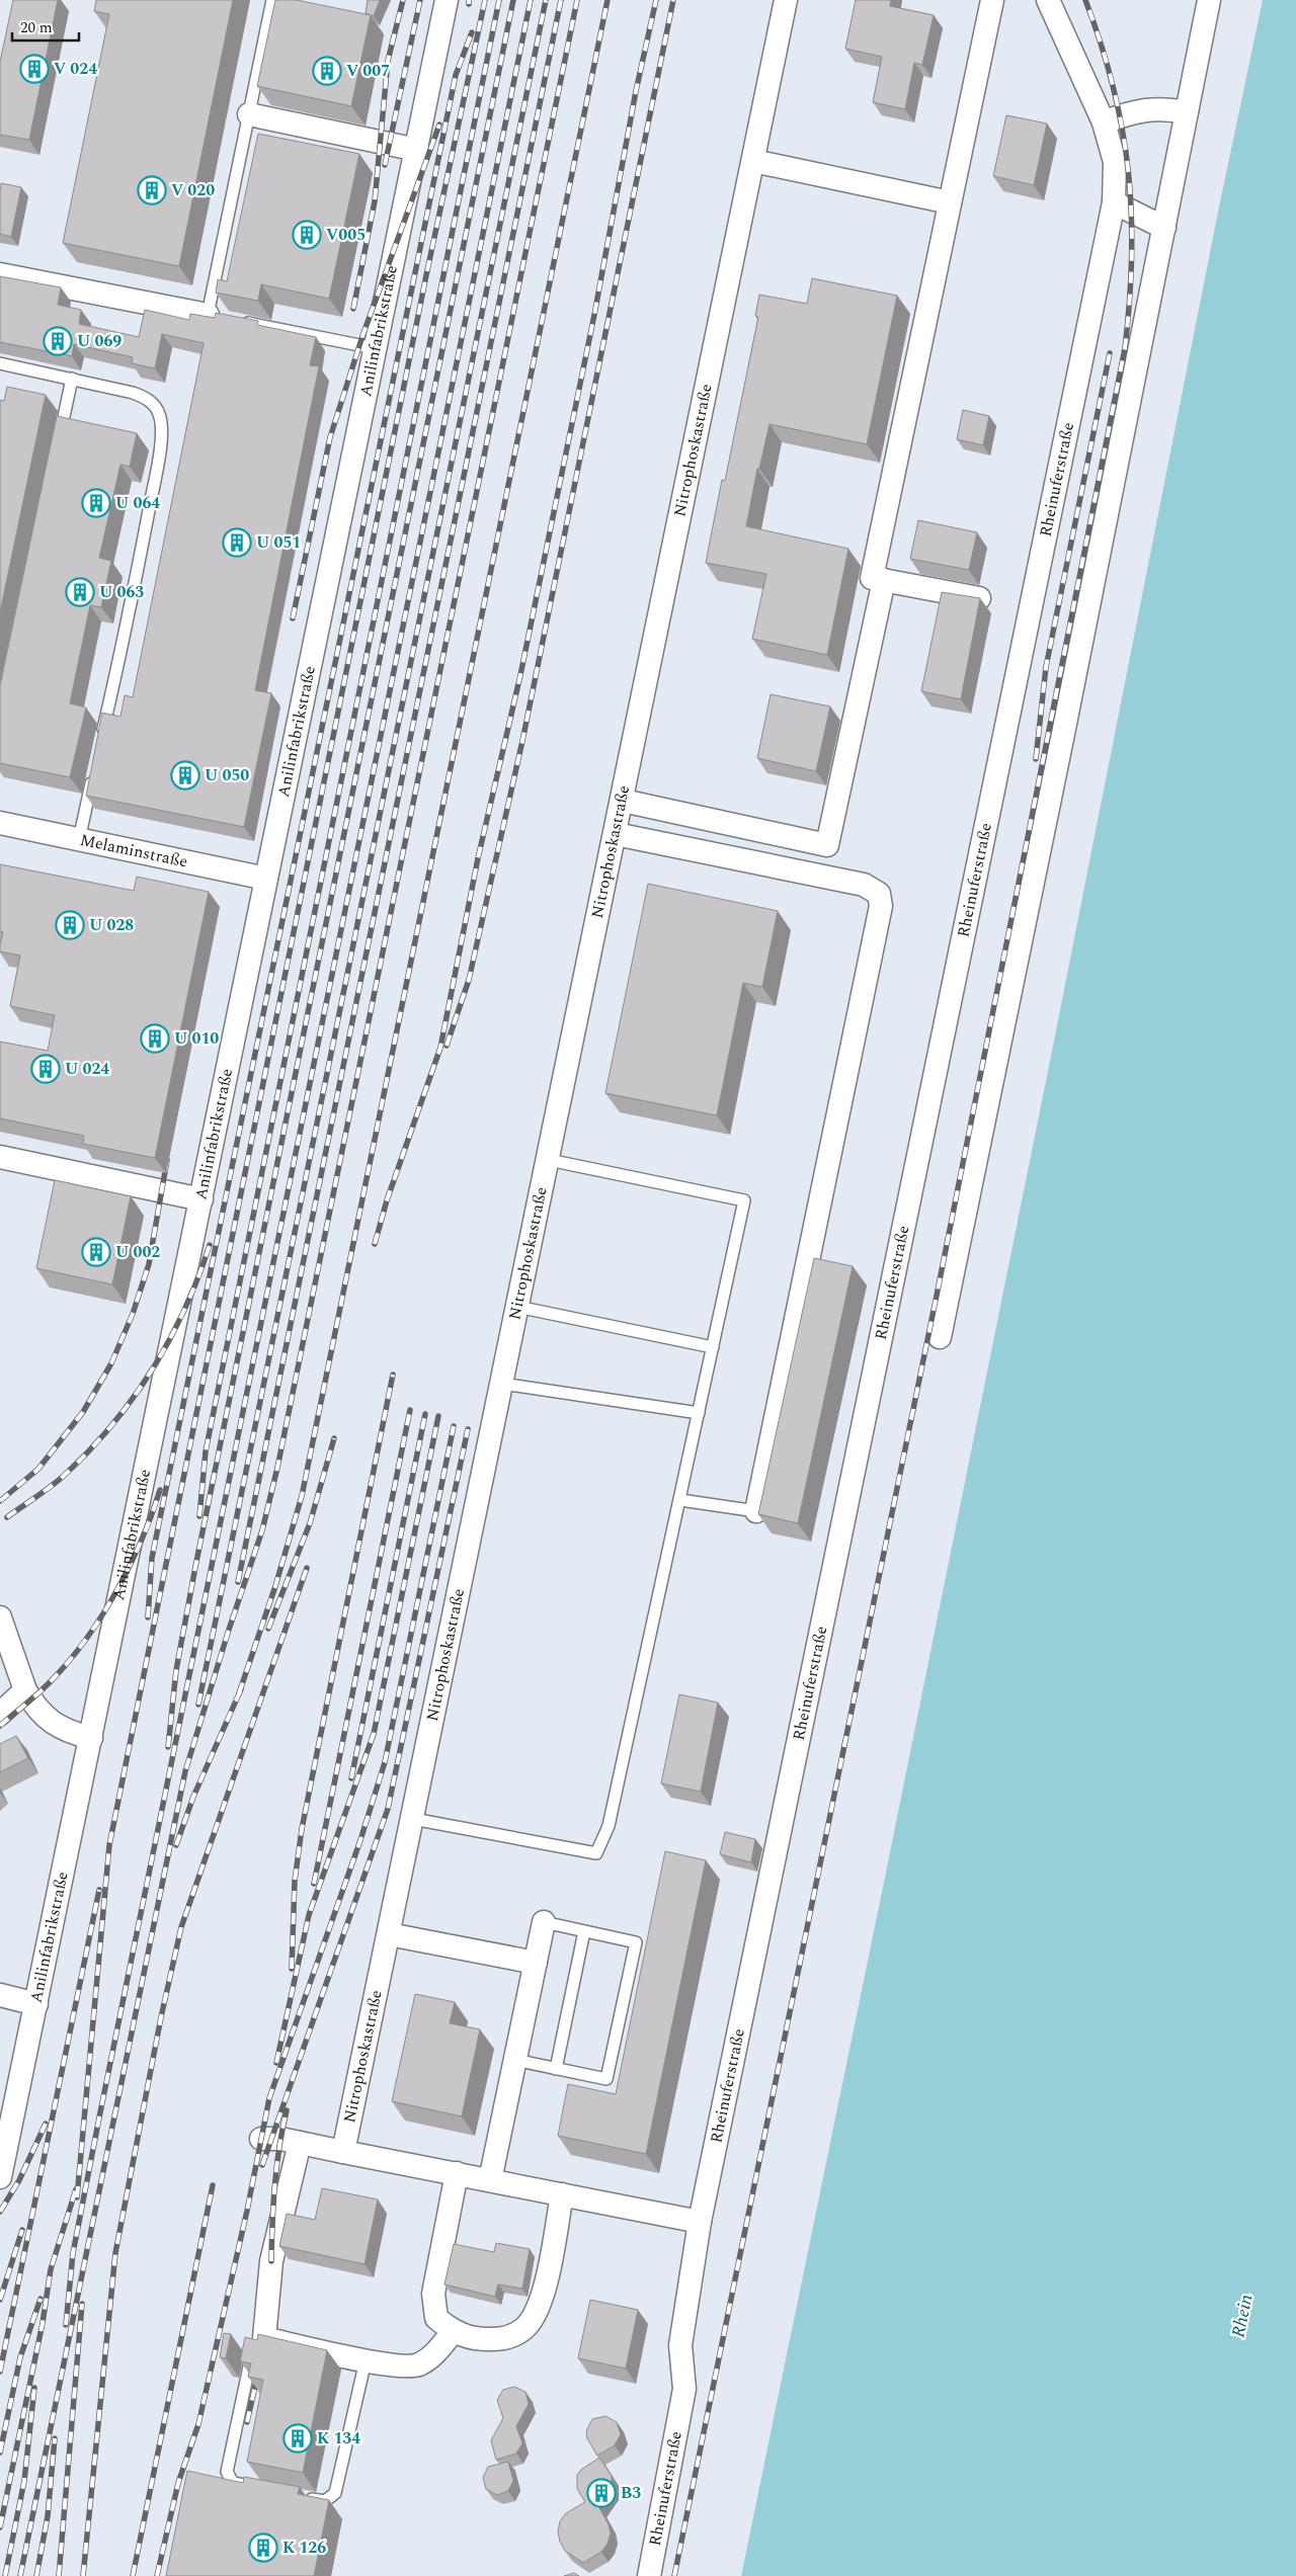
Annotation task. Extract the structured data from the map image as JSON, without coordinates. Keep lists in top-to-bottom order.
{
  "streets": {
    "street": [
      "Anilinfabrikstraße",
      "Nitrophoskastraße",
      "Rheinuferstraße",
      "Melaminstraße"
    ]
  },
  "crossings": [
    ["Anilinfabrikstraße", "Melaminstraße"]
  ],
  "water": ["Rhein"],
  "places": {
    "building": [
      "V 024",
      "V 007",
      "V 020",
      "V005",
      "U 069",
      "U 064",
      "U 051",
      "U 063",
      "U 050",
      "U 028",
      "U 010",
      "U 024",
      "U 002",
      "K 134",
      "B3",
      "K 126"
    ]
  },
  "scale_bar": "20 m"
}
